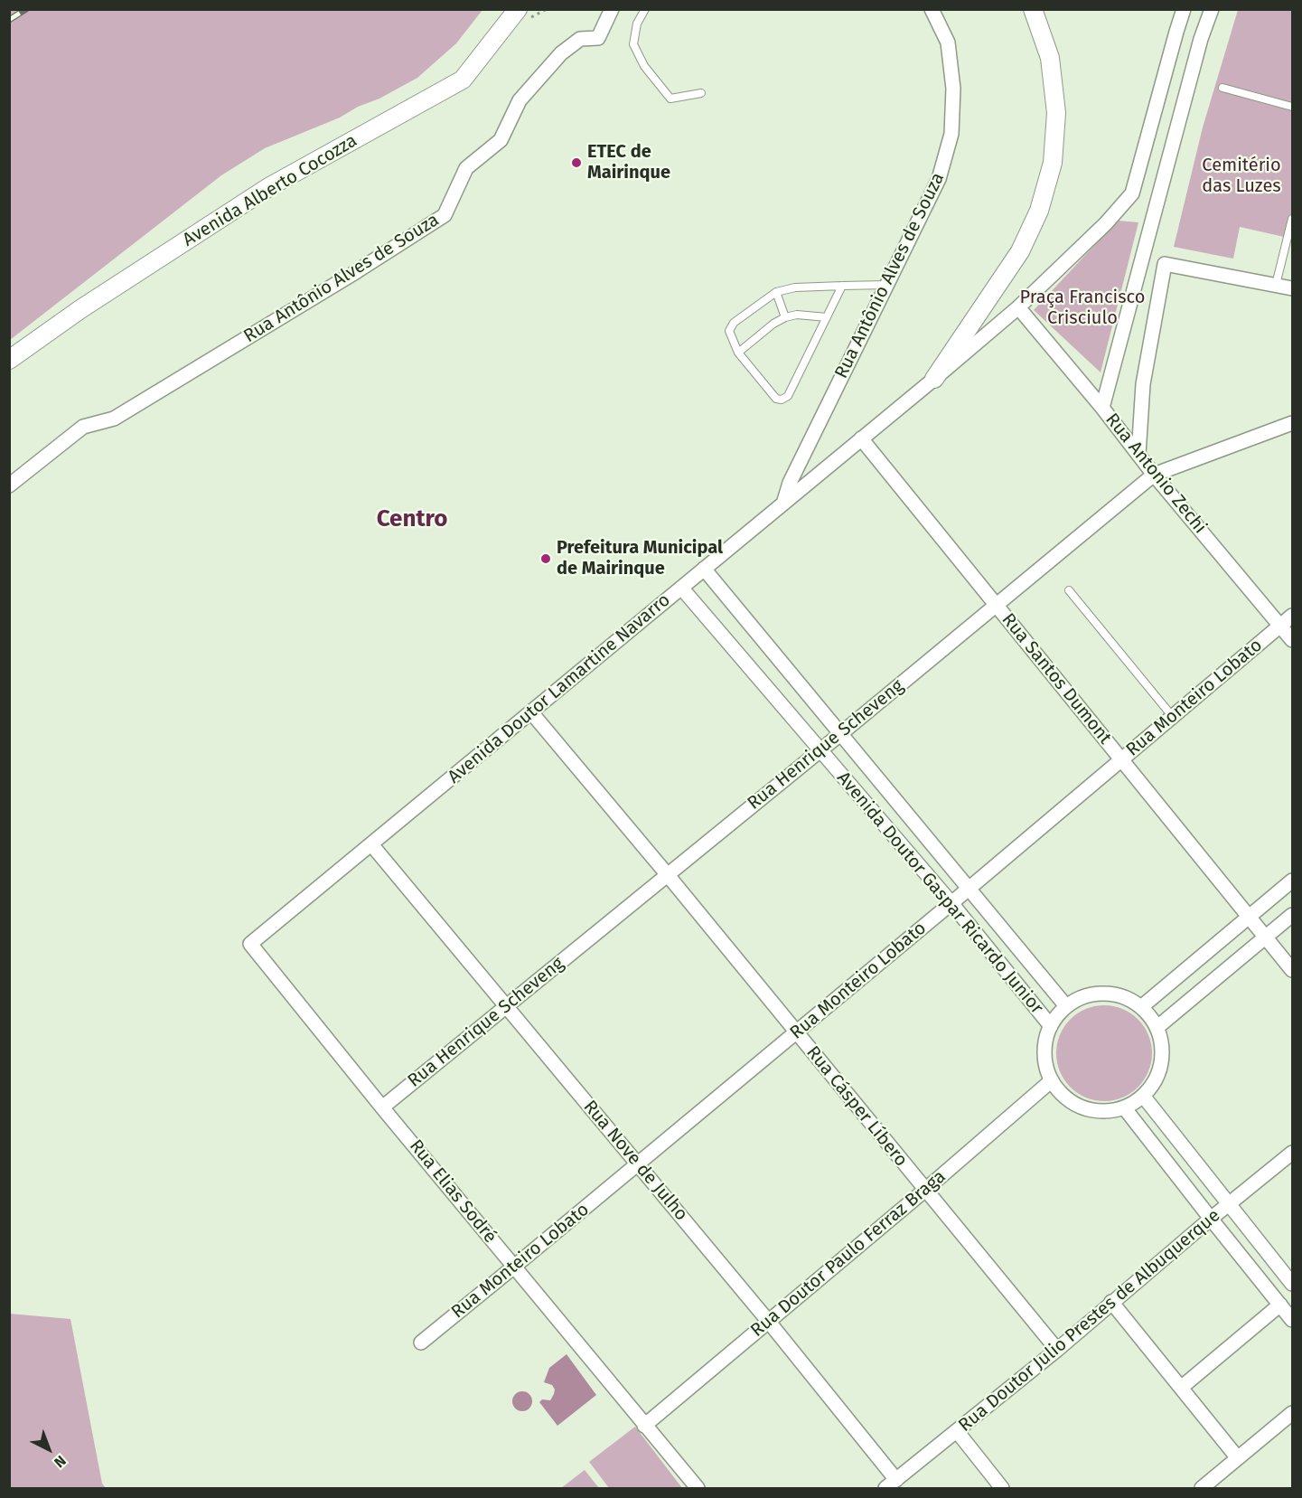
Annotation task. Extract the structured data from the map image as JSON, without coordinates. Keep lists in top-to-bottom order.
{
  "streets": {
    "street": [
      "Avenida Alberto Cocozza",
      "Rua Antônio Alves de Souza",
      "Rua Antonio Zechi",
      "Rua Santos Dumont",
      "Avenida Doutor Lamartine Navarro",
      "Rua Monteiro Lobato",
      "Rua Henrique Scheveng",
      "Avenida Doutor Gaspar Ricardo Junior",
      "Rua Cásper Líbero",
      "Rua Nove de Julho",
      "Rua Elias Sodré",
      "Rua Doutor Paulo Ferraz Braga",
      "Rua Doutor Julio Prestes de Albuquerque"
    ]
  },
  "crossings": [
    ["Rua Antônio Alves de Souza", "Avenida Doutor Lamartine Navarro"],
    ["Rua Antonio Zechi", "Avenida Doutor Lamartine Navarro"],
    ["Rua Antonio Zechi", "Rua Monteiro Lobato"],
    ["Rua Antonio Zechi", "Rua Henrique Scheveng"],
    ["Rua Santos Dumont", "Avenida Doutor Lamartine Navarro"],
    ["Rua Santos Dumont", "Rua Monteiro Lobato"],
    ["Rua Santos Dumont", "Rua Henrique Scheveng"],
    ["Avenida Doutor Lamartine Navarro", "Avenida Doutor Gaspar Ricardo Junior"],
    ["Avenida Doutor Lamartine Navarro", "Rua Cásper Líbero"],
    ["Avenida Doutor Lamartine Navarro", "Rua Nove de Julho"],
    ["Avenida Doutor Lamartine Navarro", "Rua Elias Sodré"],
    ["Rua Monteiro Lobato", "Avenida Doutor Gaspar Ricardo Junior"],
    ["Rua Monteiro Lobato", "Rua Cásper Líbero"],
    ["Rua Monteiro Lobato", "Rua Nove de Julho"],
    ["Rua Monteiro Lobato", "Rua Elias Sodré"],
    ["Rua Henrique Scheveng", "Avenida Doutor Gaspar Ricardo Junior"],
    ["Rua Henrique Scheveng", "Rua Cásper Líbero"],
    ["Rua Henrique Scheveng", "Rua Nove de Julho"],
    ["Rua Henrique Scheveng", "Rua Elias Sodré"],
    ["Avenida Doutor Gaspar Ricardo Junior", "Rua Doutor Paulo Ferraz Braga"],
    ["Rua Cásper Líbero", "Rua Doutor Paulo Ferraz Braga"],
    ["Rua Cásper Líbero", "Rua Doutor Julio Prestes de Albuquerque"],
    ["Rua Nove de Julho", "Rua Doutor Paulo Ferraz Braga"],
    ["Rua Nove de Julho", "Rua Doutor Julio Prestes de Albuquerque"],
    ["Rua Elias Sodré", "Rua Doutor Paulo Ferraz Braga"]
  ],
  "districts": ["Centro"],
  "parks": ["Cemitério das Luzes", "Praça Francisco Crisciulo"],
  "places": ["ETEC de Mairinque", "Prefeitura Municipal de Mairinque"],
  "north": "bottom right"
}
